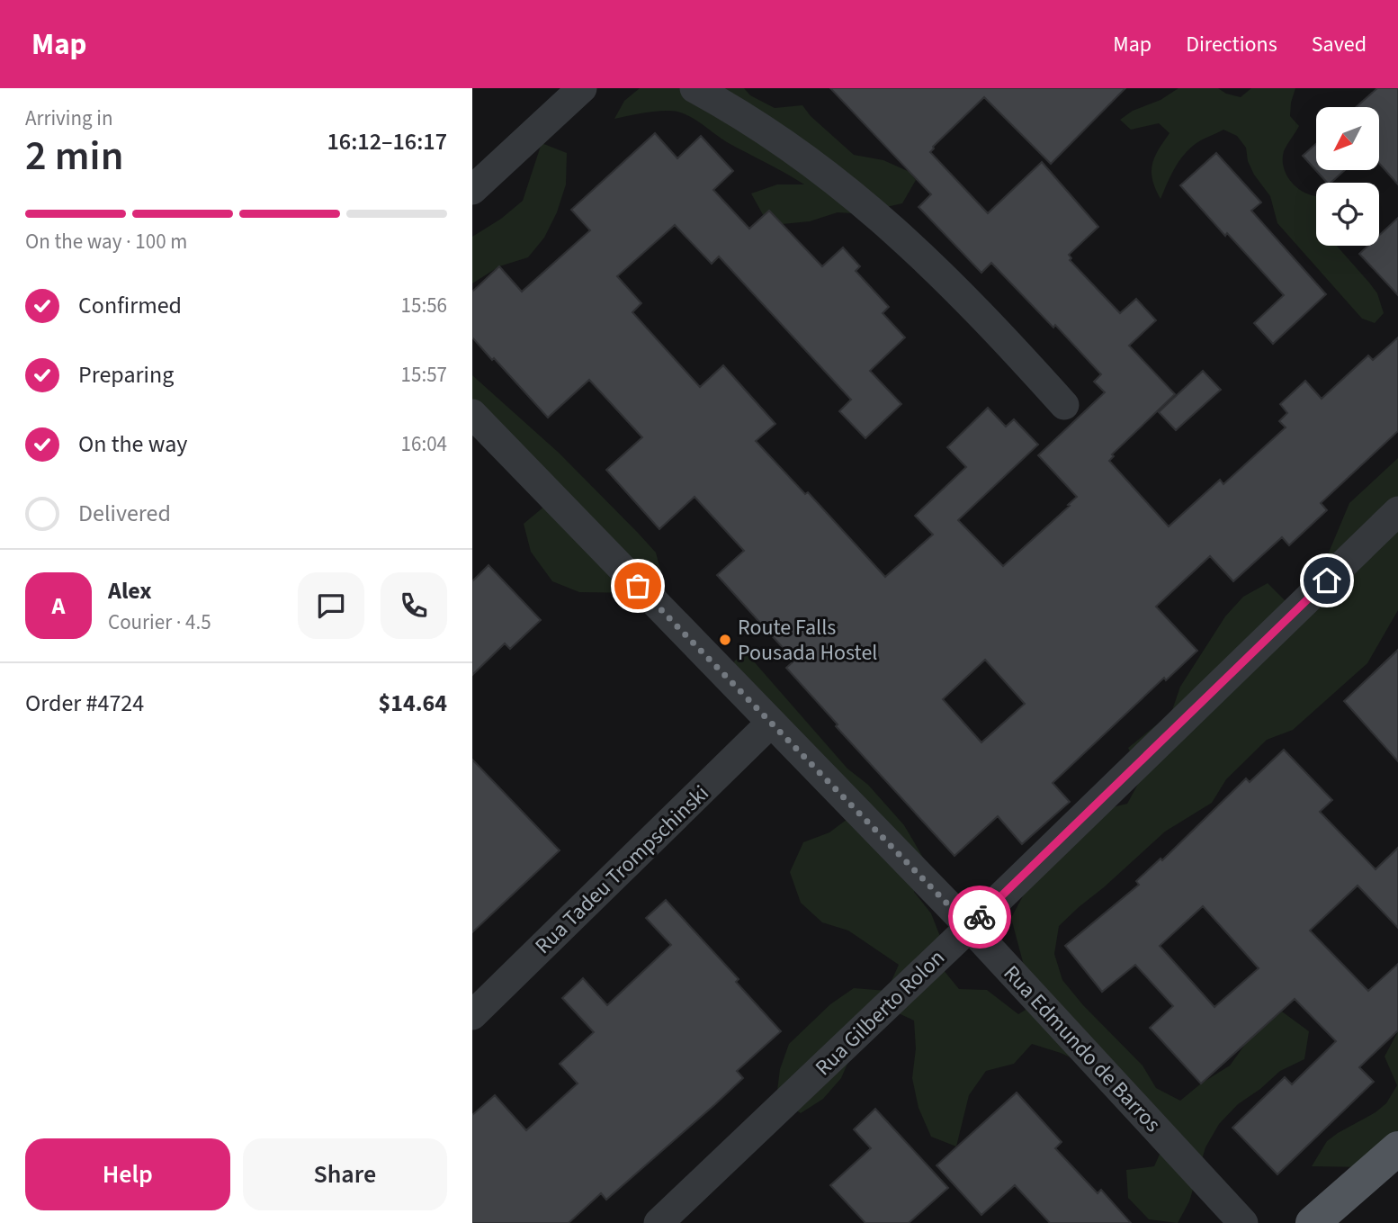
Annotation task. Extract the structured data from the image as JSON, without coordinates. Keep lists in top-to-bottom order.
{
  "streets": {
    "street": ["Rua Tadeu Trompschinski", "Rua Gilberto Rolon", "Rua Edmundo de Barros"]
  },
  "crossings": [
    ["Rua Tadeu Trompschinski", "Rua Edmundo de Barros"],
    ["Rua Gilberto Rolon", "Rua Edmundo de Barros"]
  ],
  "places": ["Route Falls Pousada Hostel"],
  "north": "bottom left",
  "page": {
    "header": "Map",
    "nav": ["Map", "Directions", "Saved"],
    "heading": ["2 min", "Arriving in", "16:12–16:17"],
    "panel": [
      "Alex",
      "Courier · 4.5",
      "Order #4724",
      "$14.64"
    ],
    "bar": "On the way · 100 m",
    "list": [
      ["Confirmed", "15:56"],
      ["Preparing", "15:57"],
      ["On the way", "16:04"],
      "Delivered"
    ],
    "round": "A",
    "buttons": ["Help", "Share"]
  }
}
